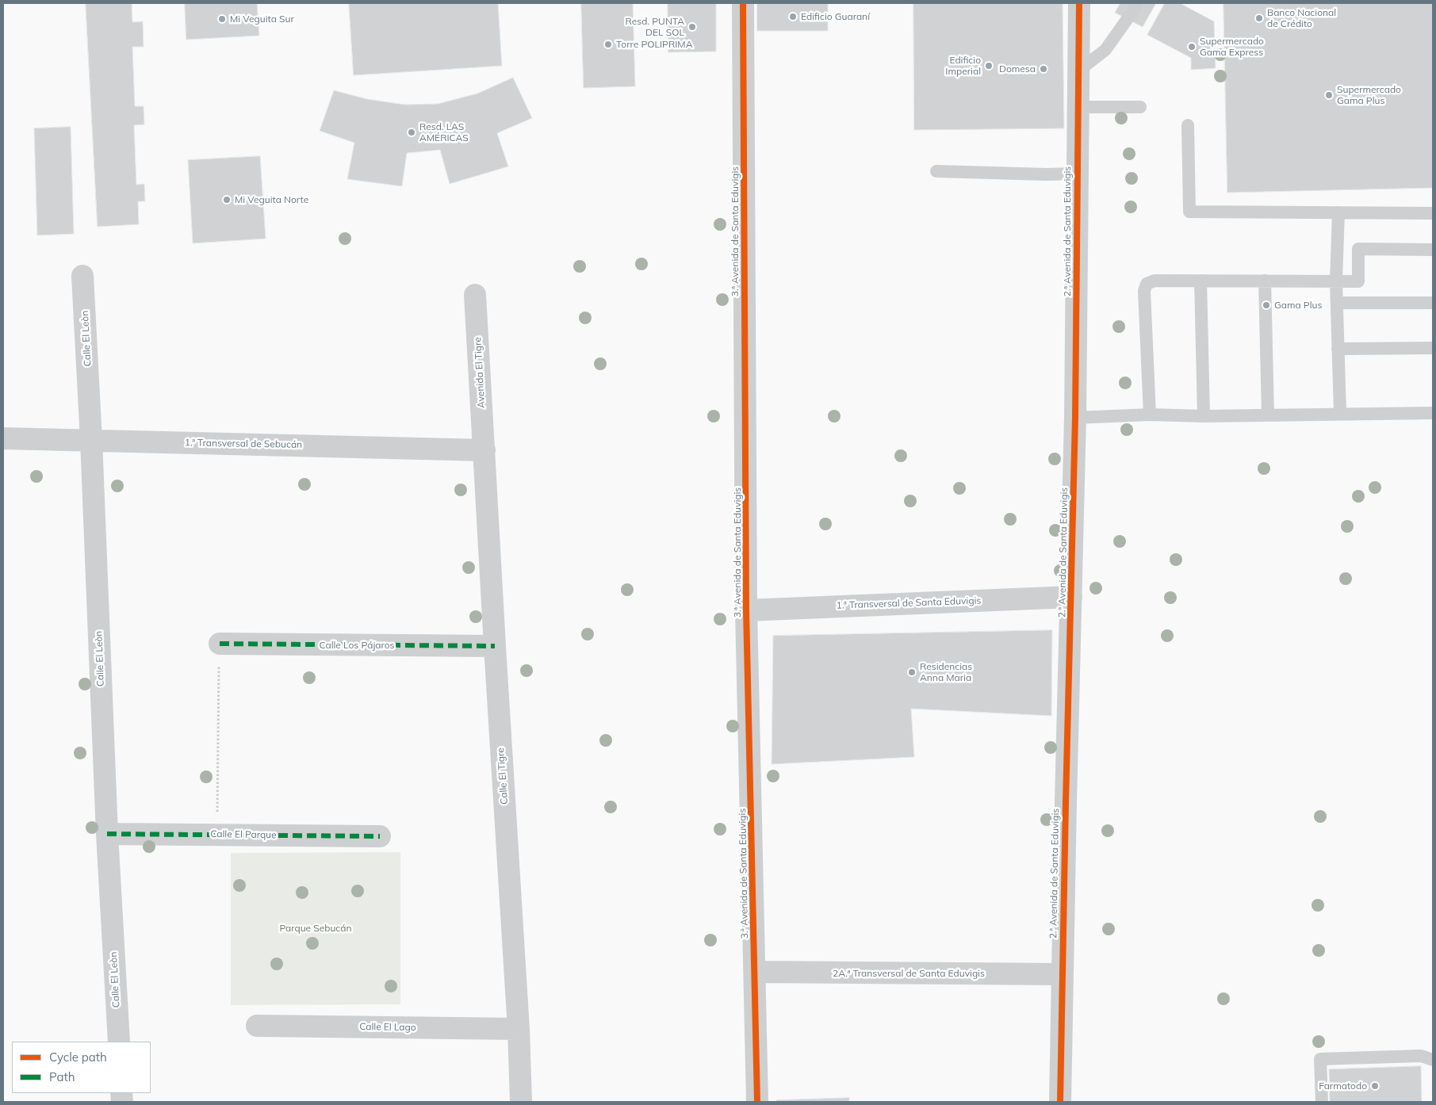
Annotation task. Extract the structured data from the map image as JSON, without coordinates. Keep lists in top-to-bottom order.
{
  "streets": {
    "street": [
      "3.ª Avenida de Santa Eduvigis",
      "2.ª Avenida de Santa Eduvigis",
      "Calle El Leòn",
      "Avenida El Tigre",
      "1.ª Transversal de Sebucán",
      "1.ª Transversal de Santa Eduvigis",
      "Calle Los Pájaros",
      "Calle El Tigre",
      "Calle El Parque",
      "2A.ª Transversal de Santa Eduvigis",
      "Calle El Lago"
    ]
  },
  "crossings": [
    ["3.ª Avenida de Santa Eduvigis", "1.ª Transversal de Santa Eduvigis"],
    ["3.ª Avenida de Santa Eduvigis", "2A.ª Transversal de Santa Eduvigis"],
    ["2.ª Avenida de Santa Eduvigis", "1.ª Transversal de Santa Eduvigis"],
    ["2.ª Avenida de Santa Eduvigis", "2A.ª Transversal de Santa Eduvigis"],
    ["Calle El Leòn", "1.ª Transversal de Sebucán"],
    ["Calle El Leòn", "Calle El Parque"],
    ["Avenida El Tigre", "1.ª Transversal de Sebucán"],
    ["Avenida El Tigre", "Calle El Tigre"],
    ["1.ª Transversal de Sebucán", "Calle El Tigre"],
    ["Calle Los Pájaros", "Calle El Tigre"],
    ["Calle El Tigre", "Calle El Lago"]
  ],
  "parks": ["Parque Sebucán"],
  "places": [
    "Edificio Guaraní",
    "Banco Nacional de Crédito",
    "Mi Veguita Sur",
    "Resd. PUNTA DEL SOL",
    "Torre POLIPRIMA",
    "Supermercado Gama Express",
    "Edificio Imperial",
    "Domesa",
    "Supermercado Gama Plus",
    "Resd. LAS AMÉRICAS",
    "Mi Veguita Norte",
    "Gama Plus",
    "Residencias Anna Maria",
    "Farmatodo"
  ],
  "legend": ["Cycle path", "Path"]
}
